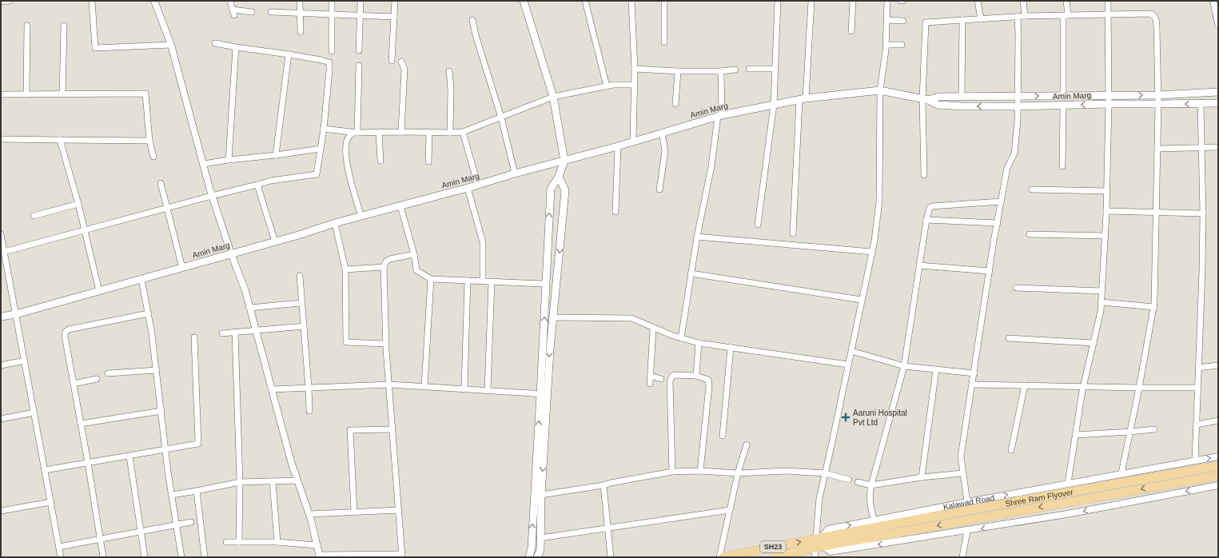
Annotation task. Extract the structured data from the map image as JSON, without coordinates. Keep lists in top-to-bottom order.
{
  "streets": {
    "main road": [
      "Amin Marg",
      "Shree Ram Flyover",
      "Kalawad Road",
      "SH23"
    ]
  },
  "crossings": [
    ["Shree Ram Flyover", "Kalawad Road"]
  ],
  "places": {
    "health": ["Aaruni Hospital Pvt Ltd"]
  }
}
